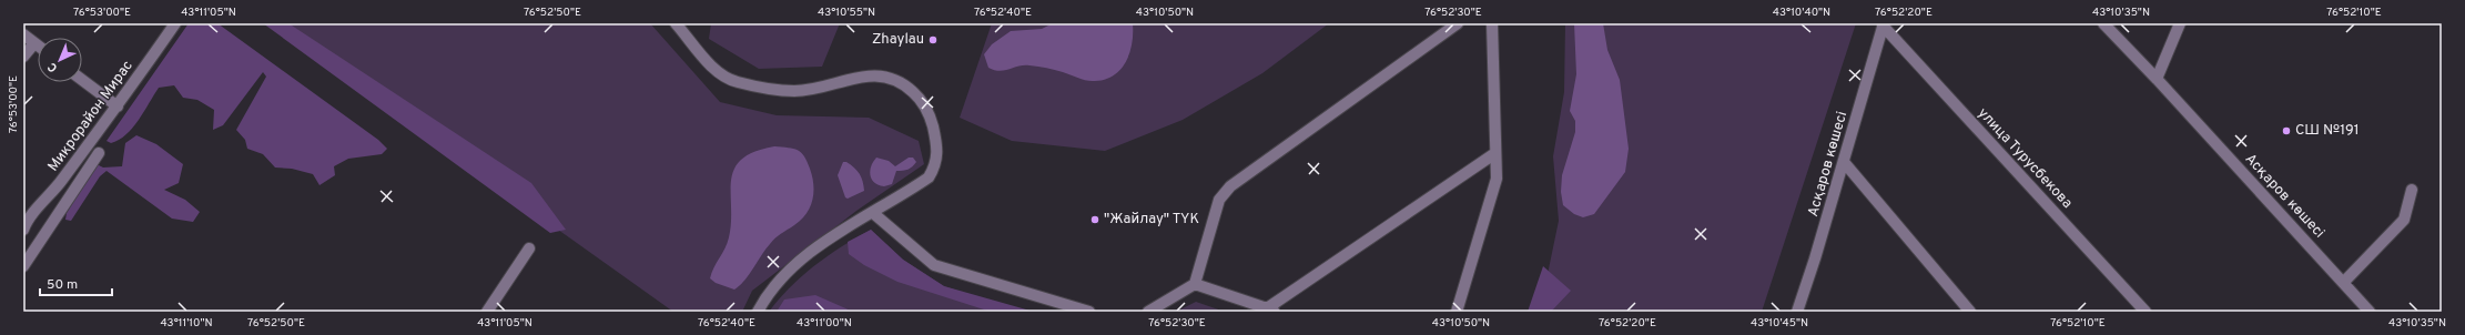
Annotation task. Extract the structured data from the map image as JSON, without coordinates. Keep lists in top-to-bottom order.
{
  "streets": {
    "street": ["Микрорайон Мирас", "улица Турусбекова", "Асқаров көшесі"]
  },
  "crossings": [
    ["улица Турусбекова", "Асқаров көшесі"]
  ],
  "places": ["Zhaylau", "СШ №191", "\"Жайлау\" ТҮК"],
  "scale_bar": "50 m",
  "north": "bottom left",
  "coordinates": [
    "76°53'00\"E",
    "43°11'05\"N",
    "76°52'50\"E",
    "43°10'55\"N",
    "76°52'40\"E",
    "43°10'50\"N",
    "76°52'30\"E",
    "43°10'40\"N",
    "76°52'20\"E",
    "43°10'35\"N",
    "76°52'10\"E",
    "43°11'10\"N",
    "43°11'00\"N",
    "43°10'45\"N"
  ]
}
